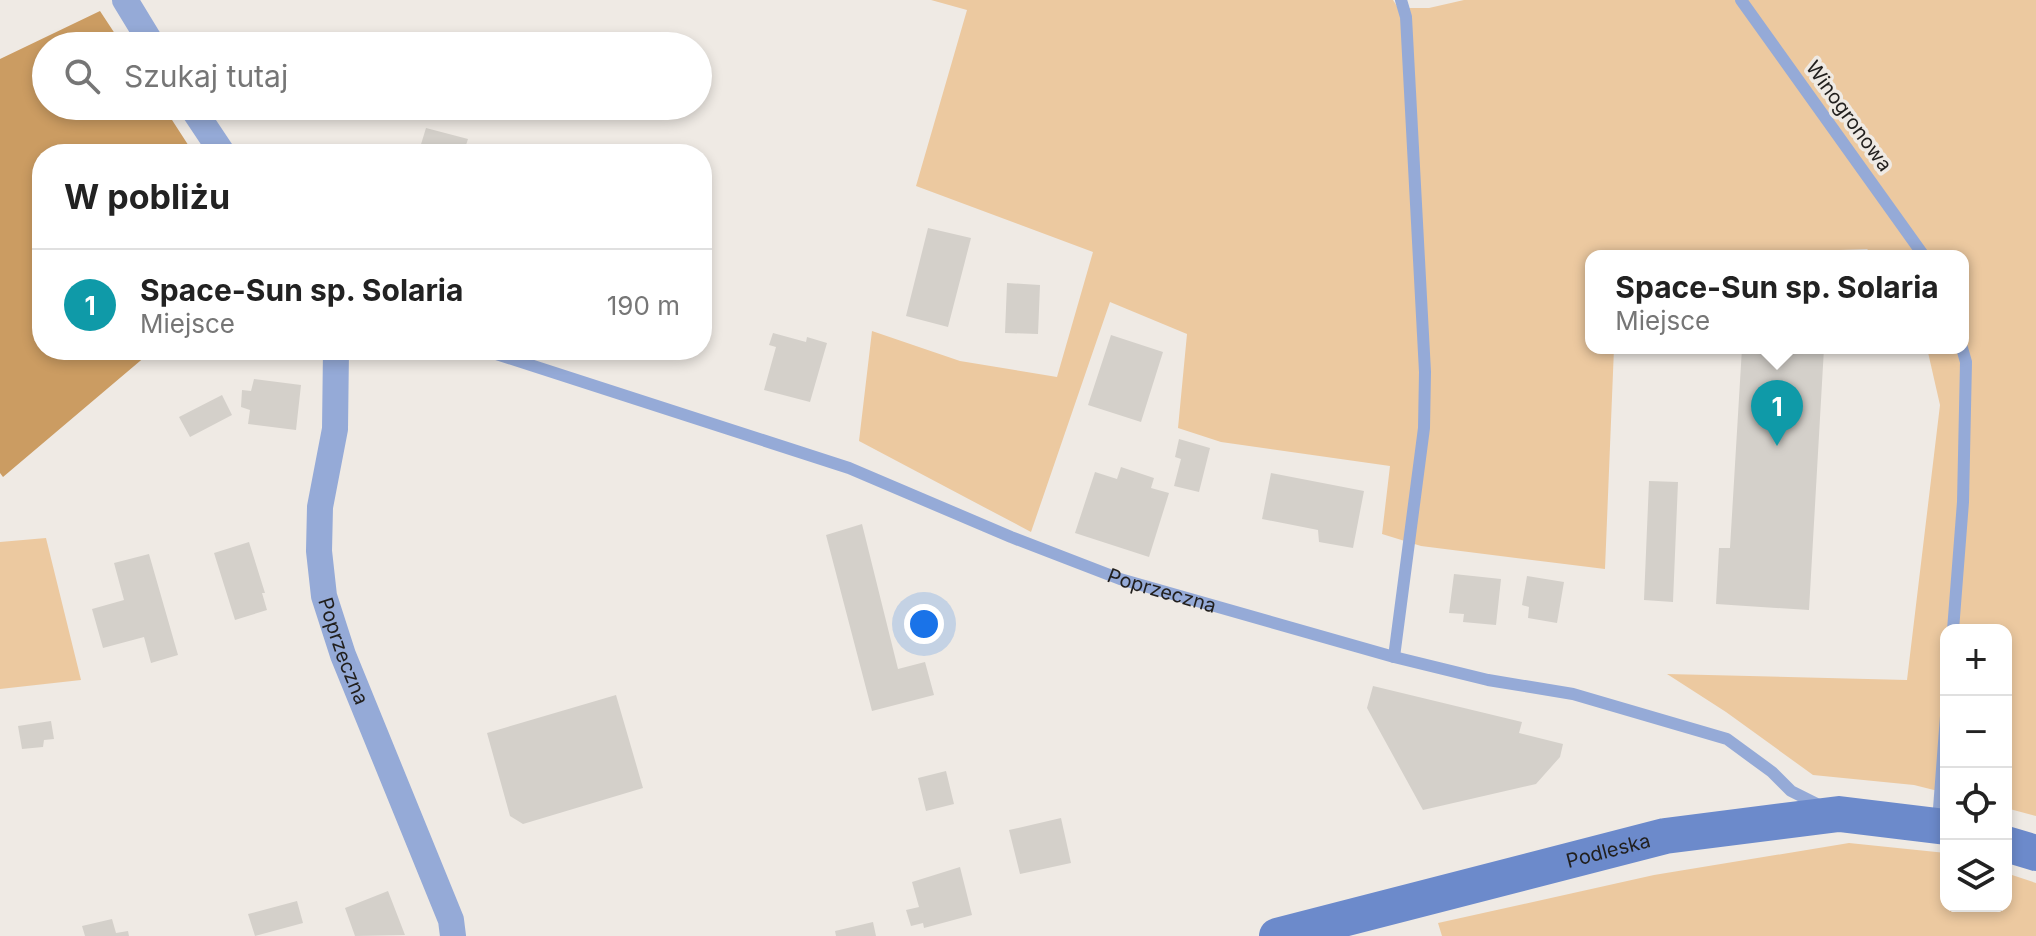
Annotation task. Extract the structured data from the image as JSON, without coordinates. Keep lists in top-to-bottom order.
{
  "streets": {
    "street": ["Poprzeczna", "Podleska"],
    "lane": ["Winogronowa"]
  },
  "crossings": [
    ["Poprzeczna", "Podleska"]
  ],
  "page": {
    "search": "Szukaj tutaj",
    "heading": "W pobliżu",
    "list": [
      {
        "mark": "1",
        "name": "Space-Sun sp. Solaria",
        "note": "Miejsce",
        "value": "190 m"
      }
    ],
    "popup": ["Space-Sun sp. Solaria", "Miejsce"],
    "pins": "1",
    "map_buttons": ["+", "−"]
  }
}
